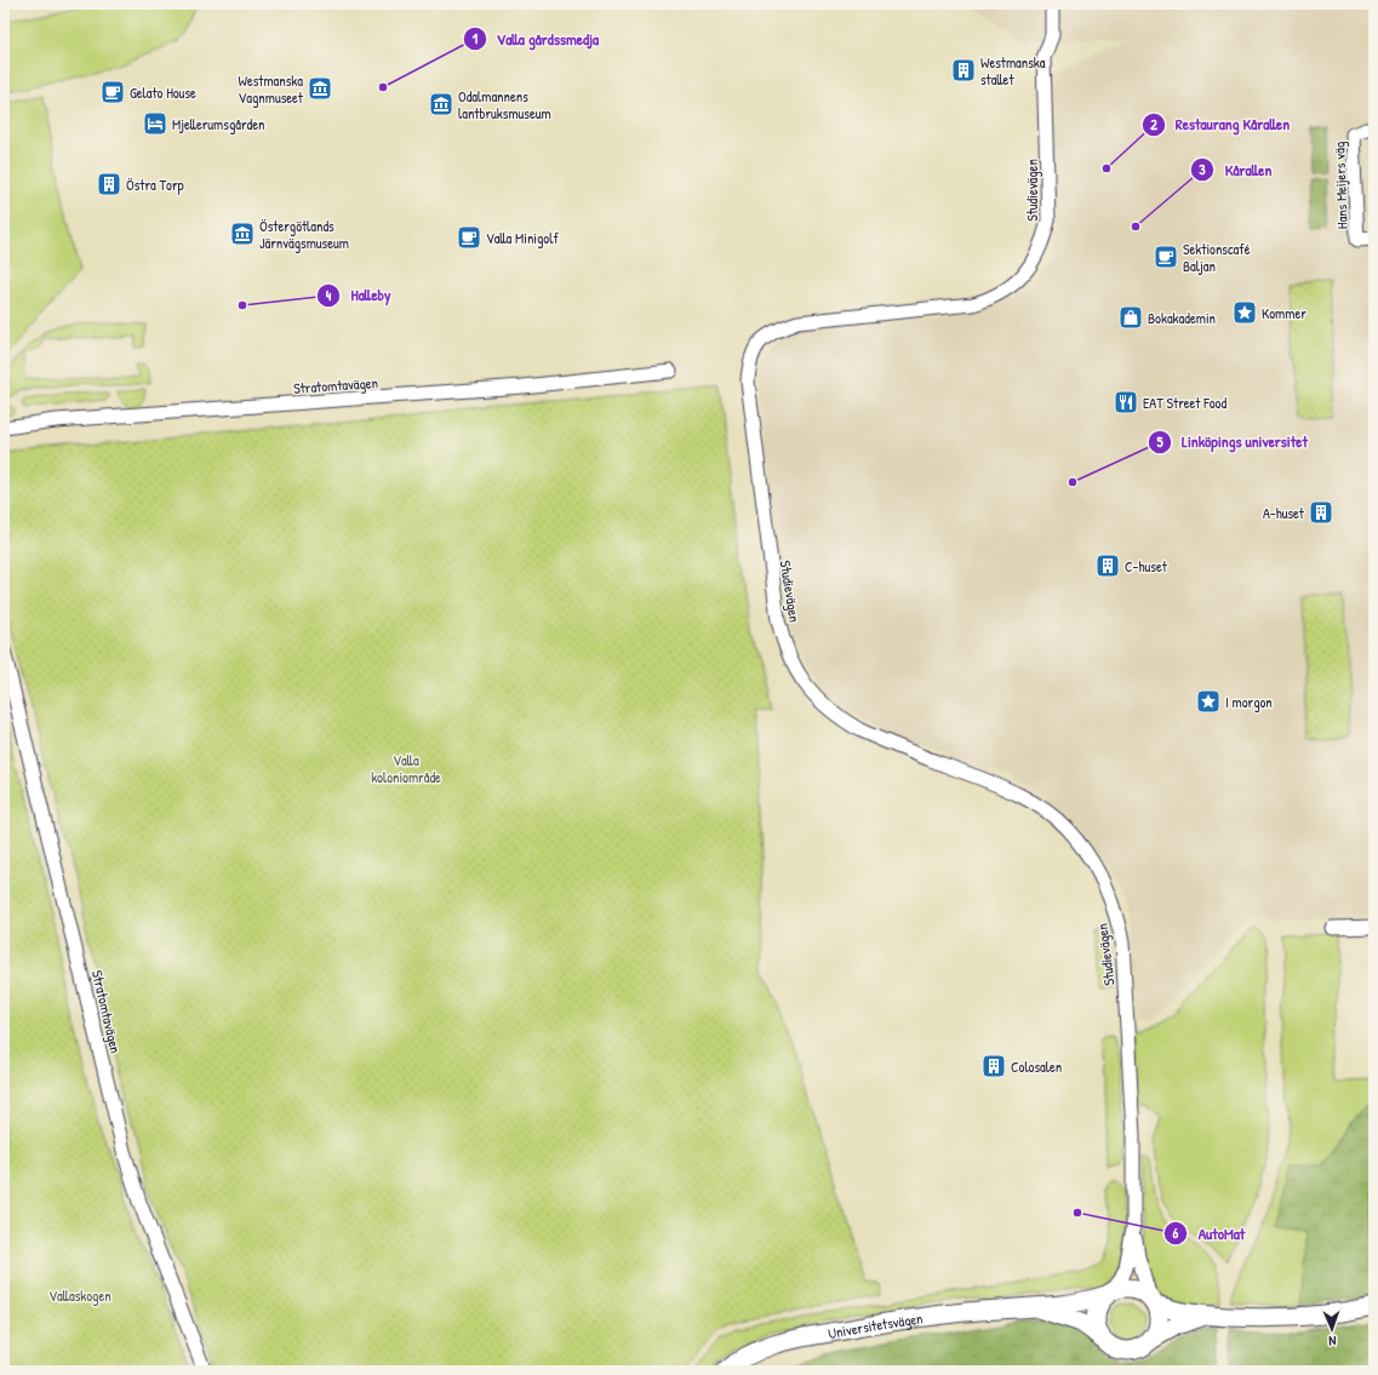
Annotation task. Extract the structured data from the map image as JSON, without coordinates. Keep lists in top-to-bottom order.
{
  "streets": {
    "main road": ["Universitetsvägen"],
    "street": ["Hans Meijers väg", "Studievägen", "Stratomtavägen"]
  },
  "crossings": [
    ["Studievägen", "Universitetsvägen"]
  ],
  "parks": ["Valla koloniområde", "Vallaskogen"],
  "places": {
    "building": [
      "Westmanska stallet",
      "Östra Torp",
      "A-huset",
      "C-huset",
      "Colosalen"
    ],
    "other": [
      "Valla gårdssmedja",
      "Restaurang Kårallen",
      "Kårallen",
      "Halleby",
      "Linköpings universitet",
      "AutoMat"
    ],
    "museum": ["Westmanska Vagnmuseet", "Odalmannens lantbruksmuseum", "Östergötlands Järnvägsmuseum"],
    "cafe": ["Gelato House", "Valla Minigolf", "Sektionscafé Baljan"],
    "hotel": ["Mjellerumsgården"],
    "place": ["Kommer", "I morgon"],
    "shop": ["Bokakademin"],
    "restaurant": ["EAT Street Food"]
  },
  "north": "bottom"
}
